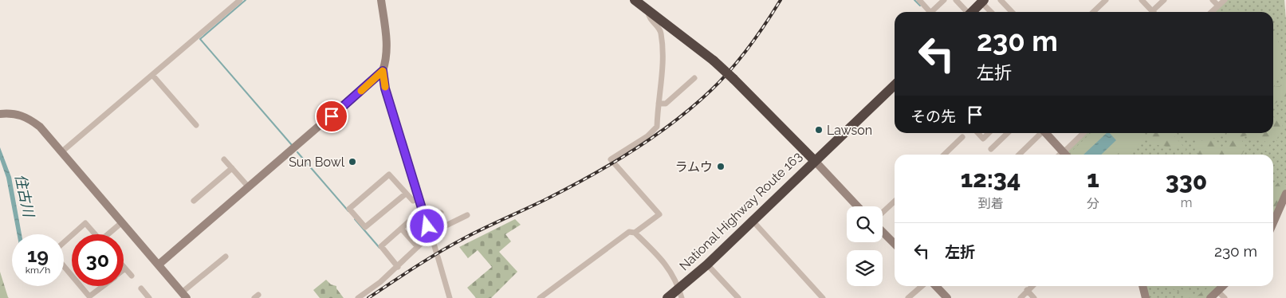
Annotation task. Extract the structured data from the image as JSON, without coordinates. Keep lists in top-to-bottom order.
{
  "streets": {
    "highway": ["National Highway Route 163"]
  },
  "water": ["住古川"],
  "places": ["Lawson", "Sun Bowl", "ラムウ"],
  "page": {
    "turn": ["230 m", "左折"],
    "then": "その先",
    "eta": [
      "12:34",
      "到着",
      "1",
      "分",
      "330",
      "m"
    ],
    "list": [
      {
        "name": "左折",
        "value": "230 m"
      }
    ],
    "speed": "19 km/h",
    "limit": "30"
  }
}
